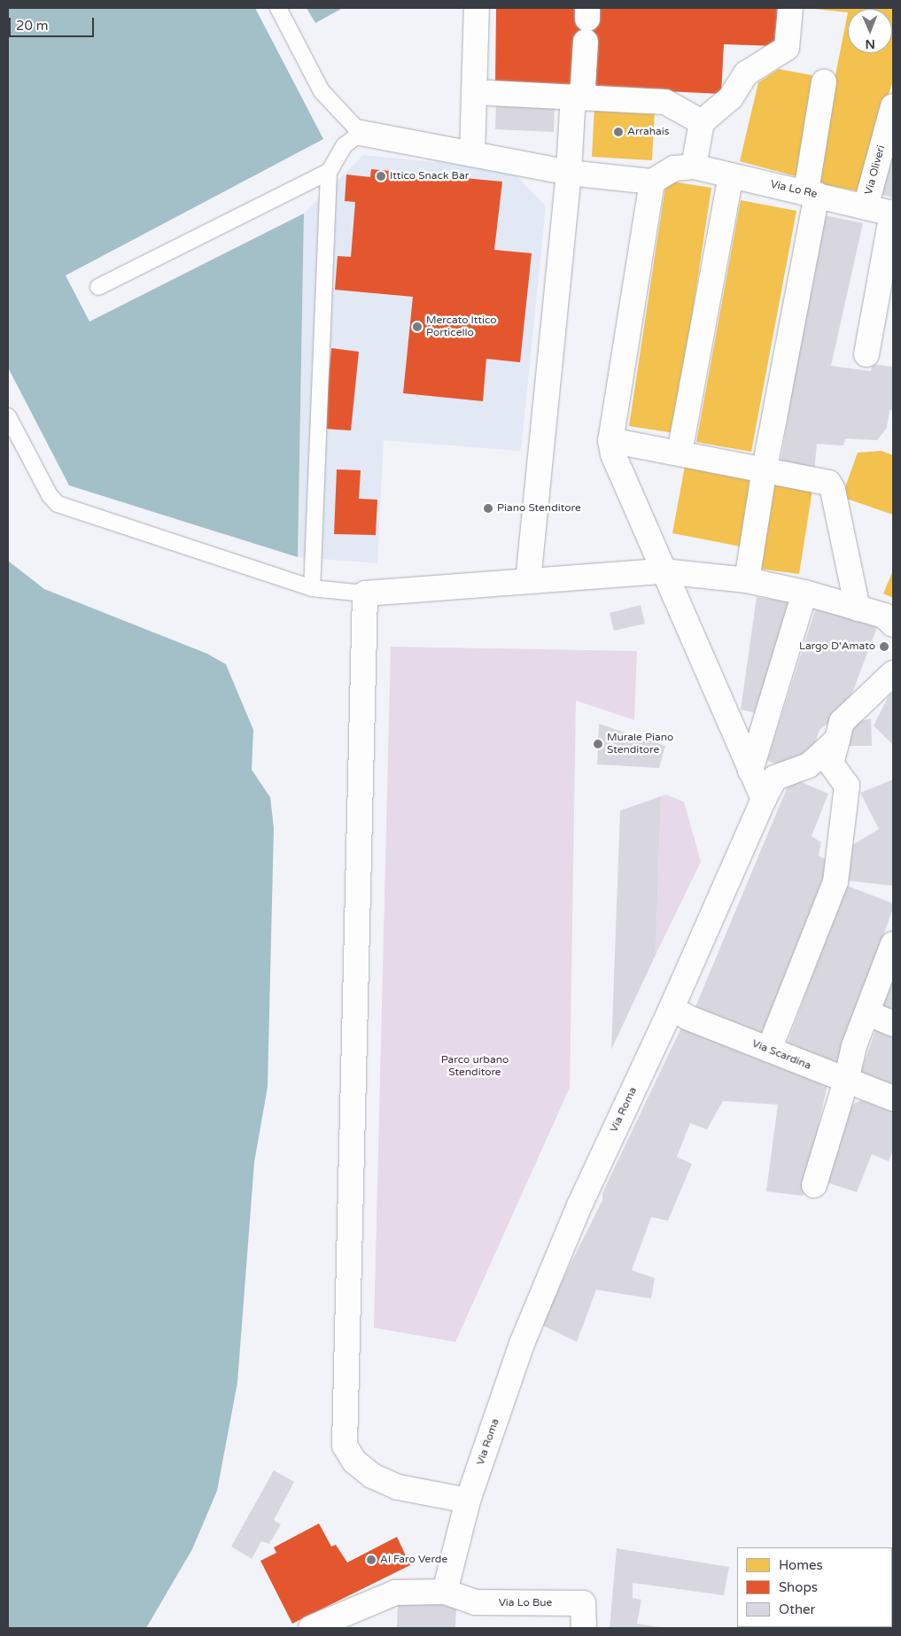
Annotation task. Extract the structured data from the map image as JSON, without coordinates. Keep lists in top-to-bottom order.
{
  "streets": {
    "street": [
      "Via Oliveri",
      "Via Lo Re",
      "Via Scardina",
      "Via Roma",
      "Via Lo Bue"
    ]
  },
  "crossings": [
    ["Via Oliveri", "Via Lo Re"],
    ["Via Scardina", "Via Roma"],
    ["Via Roma", "Via Lo Bue"]
  ],
  "parks": ["Parco urbano Stenditore"],
  "places": [
    "Arrahais",
    "Ittico Snack Bar",
    "Mercato Ittico Porticello",
    "Piano Stenditore",
    "Largo D'Amato",
    "Murale Piano Stenditore",
    "Al Faro Verde"
  ],
  "legend": ["Homes", "Shops", "Other"],
  "scale_bar": "20 m",
  "north": "bottom"
}
